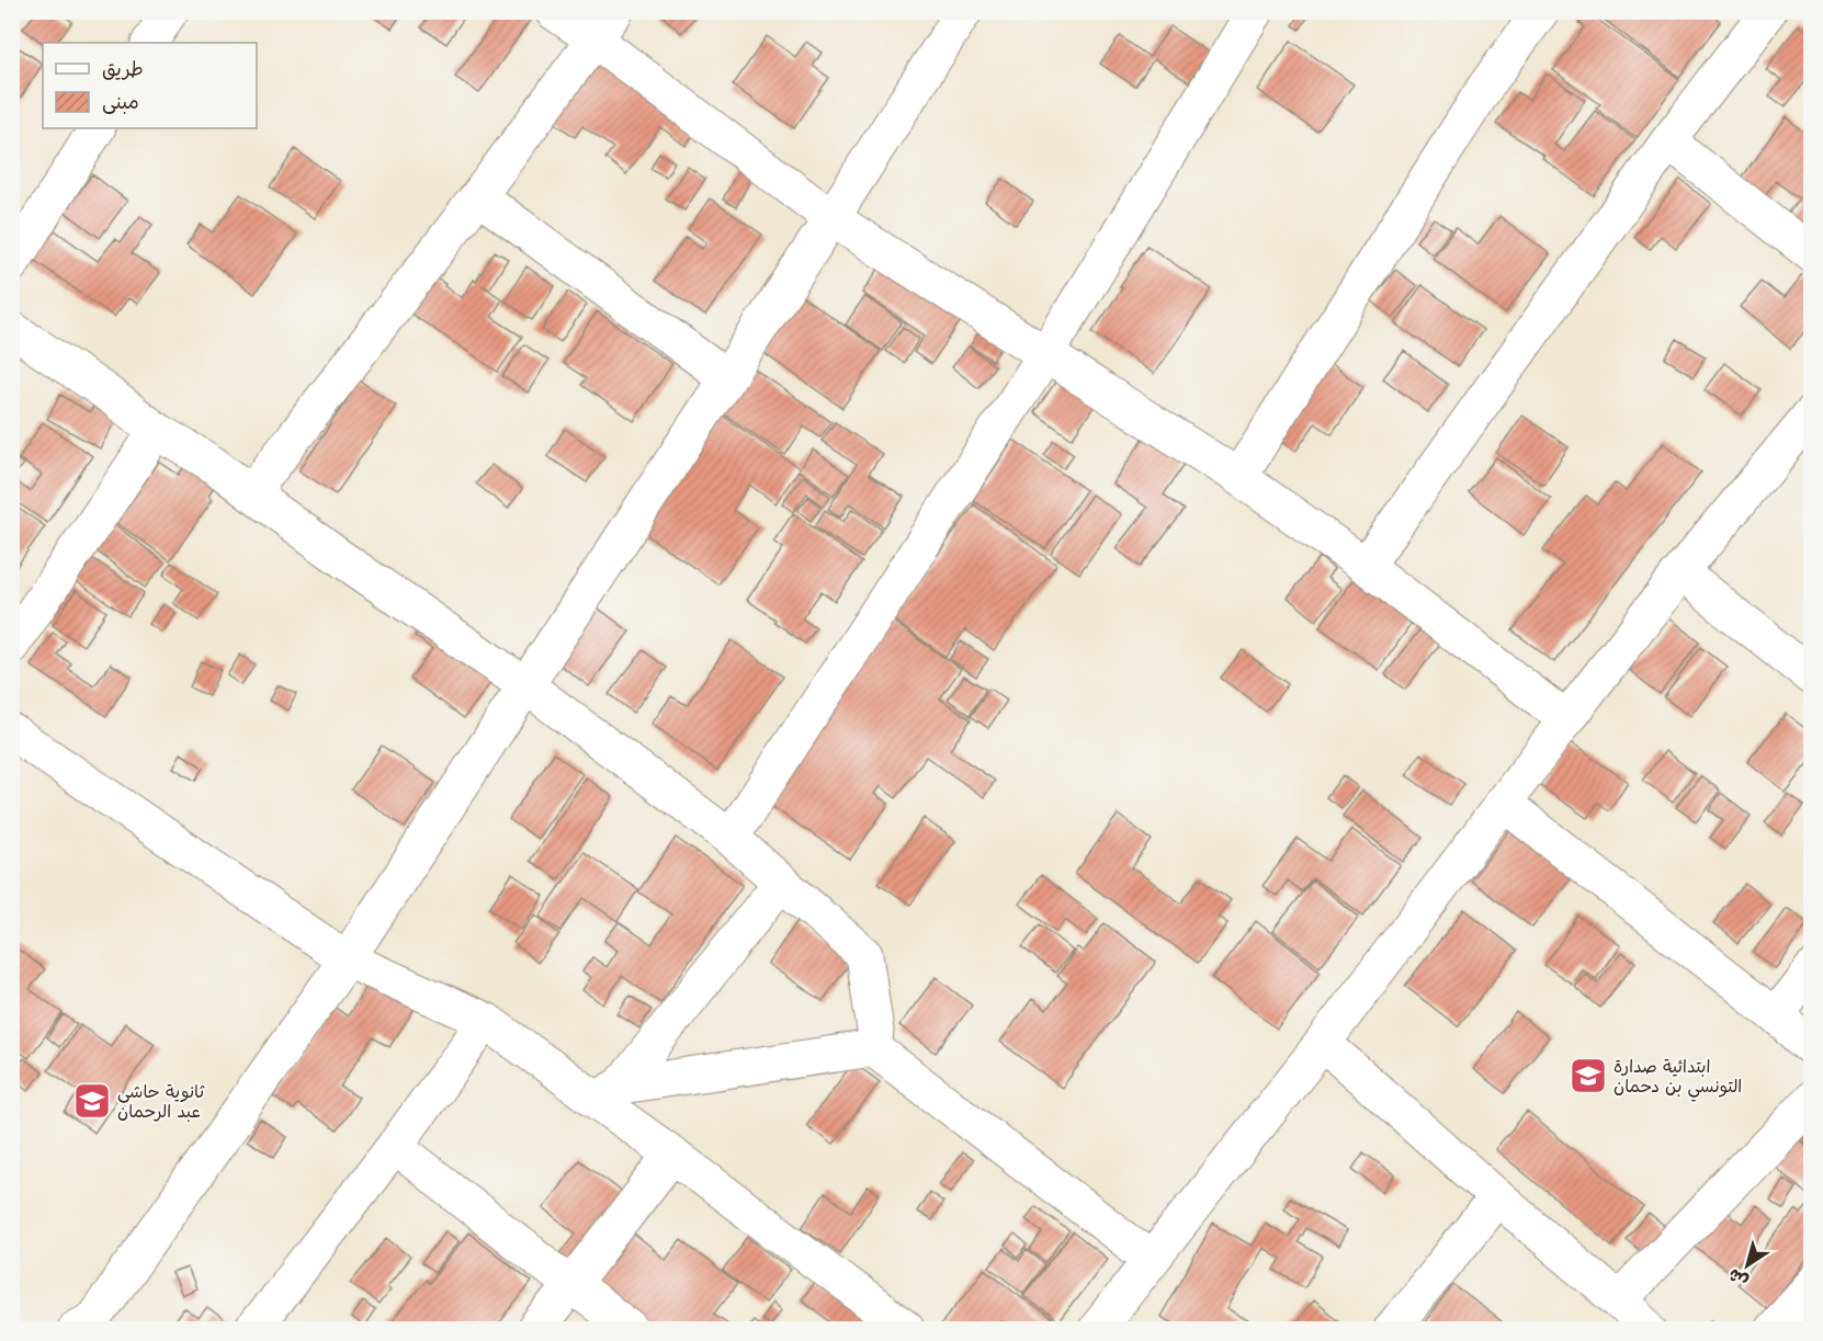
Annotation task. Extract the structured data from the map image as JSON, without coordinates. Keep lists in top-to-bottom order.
{
  "places": {
    "school or university": ["ابتدائية صدارة التونسي بن دحمان", "ثانوية حاشي عبد الرحمان"]
  },
  "legend": ["طريق", "مبنى"],
  "north": "bottom left"
}
